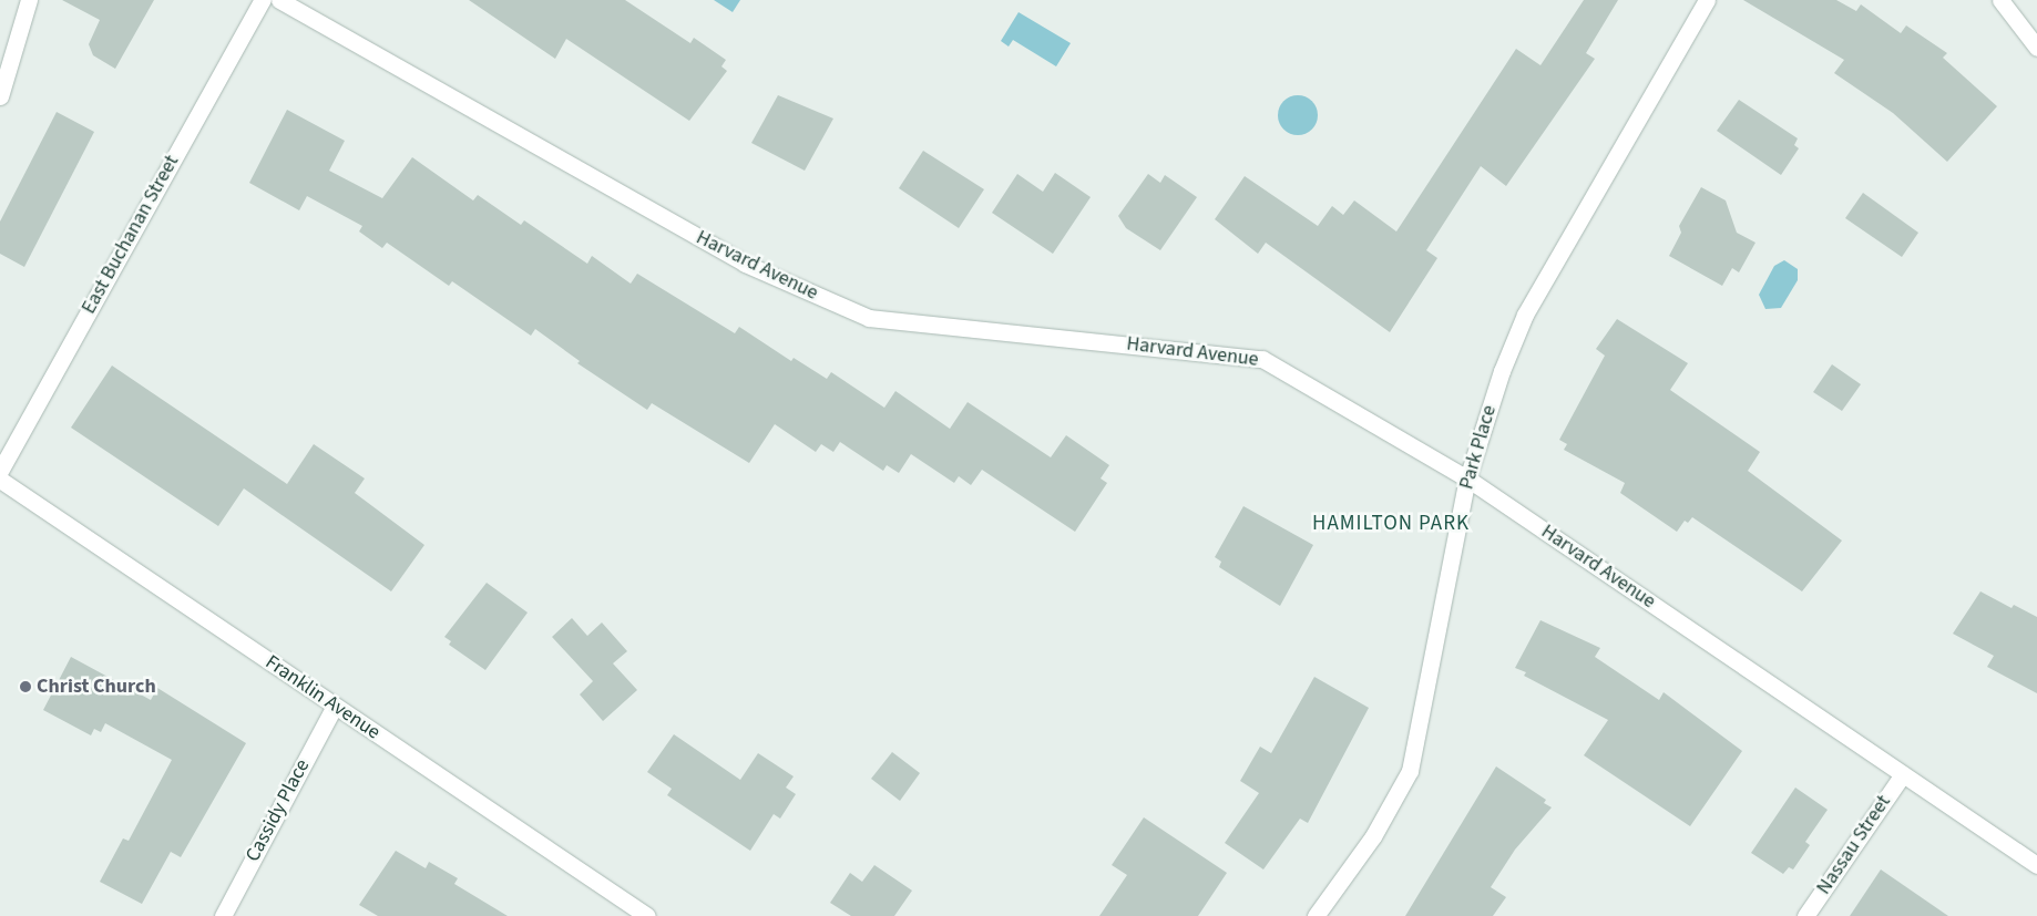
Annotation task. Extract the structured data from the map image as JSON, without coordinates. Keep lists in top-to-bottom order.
{
  "streets": {
    "street": [
      "East Buchanan Street",
      "Harvard Avenue",
      "Park Place",
      "Franklin Avenue",
      "Cassidy Place",
      "Nassau Street"
    ]
  },
  "crossings": [
    ["Harvard Avenue", "Park Place"],
    ["Harvard Avenue", "Nassau Street"],
    ["Franklin Avenue", "Cassidy Place"]
  ],
  "districts": ["HAMILTON PARK"],
  "places": ["Christ Church"]
}
